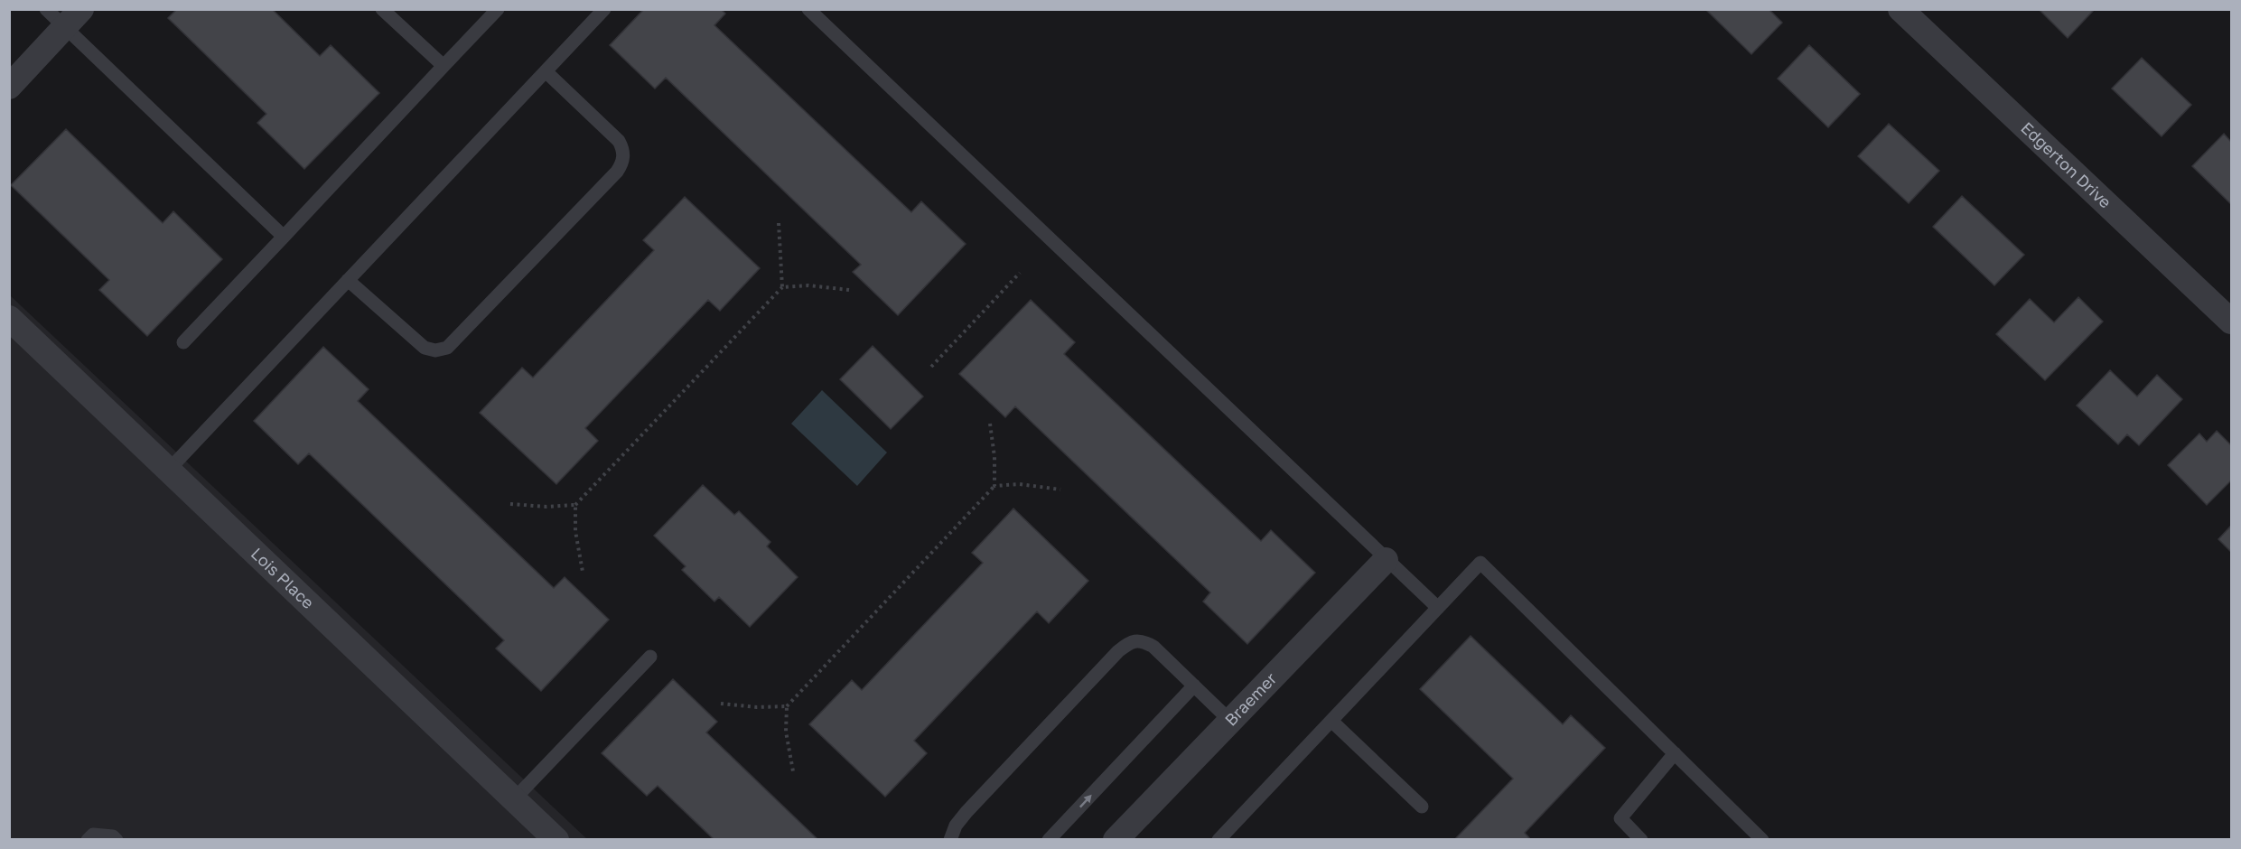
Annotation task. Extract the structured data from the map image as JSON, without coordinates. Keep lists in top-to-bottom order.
{
  "streets": {
    "street": ["Edgerton Drive", "Lois Place", "Braemer"]
  }
}
